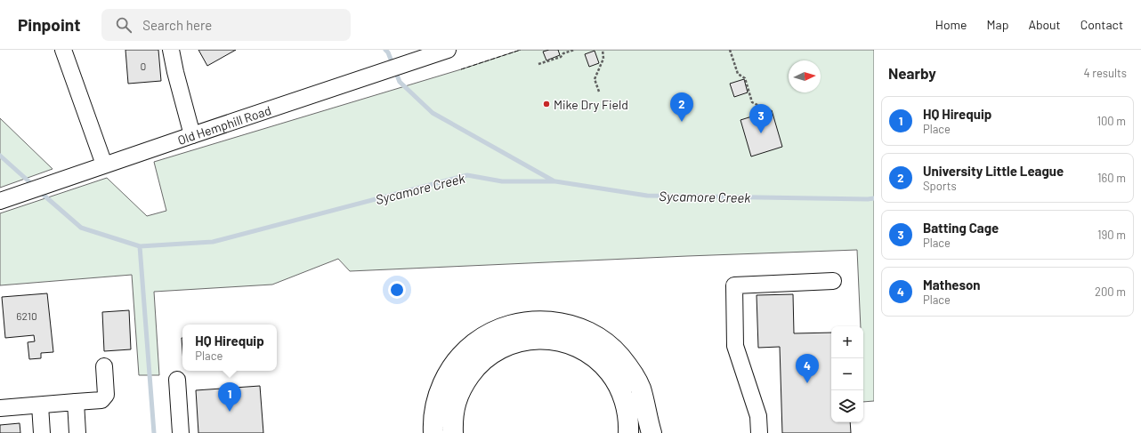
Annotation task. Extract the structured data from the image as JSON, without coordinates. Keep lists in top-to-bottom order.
{
  "streets": {
    "street": ["Old Hemphill Road"]
  },
  "water": ["Sycamore Creek"],
  "places": ["Mike Dry Field"],
  "house_numbers": ["0", "6210"],
  "north": "right",
  "page": {
    "header": "Pinpoint",
    "search": "Search here",
    "nav": [
      "Home",
      "Map",
      "About",
      "Contact"
    ],
    "heading": ["Nearby", "4 results"],
    "pins": [
      "2",
      "3",
      "4",
      "1"
    ],
    "list": [
      {
        "mark": "1",
        "name": "HQ Hirequip",
        "note": "Place",
        "value": "100 m"
      },
      {
        "mark": "2",
        "name": "University Little League",
        "note": "Sports",
        "value": "160 m"
      },
      {
        "mark": "3",
        "name": "Batting Cage",
        "note": "Place",
        "value": "190 m"
      },
      {
        "mark": "4",
        "name": "Matheson",
        "note": "Place",
        "value": "200 m"
      }
    ],
    "popup": ["HQ Hirequip", "Place"],
    "map_buttons": ["+", "−"]
  }
}
